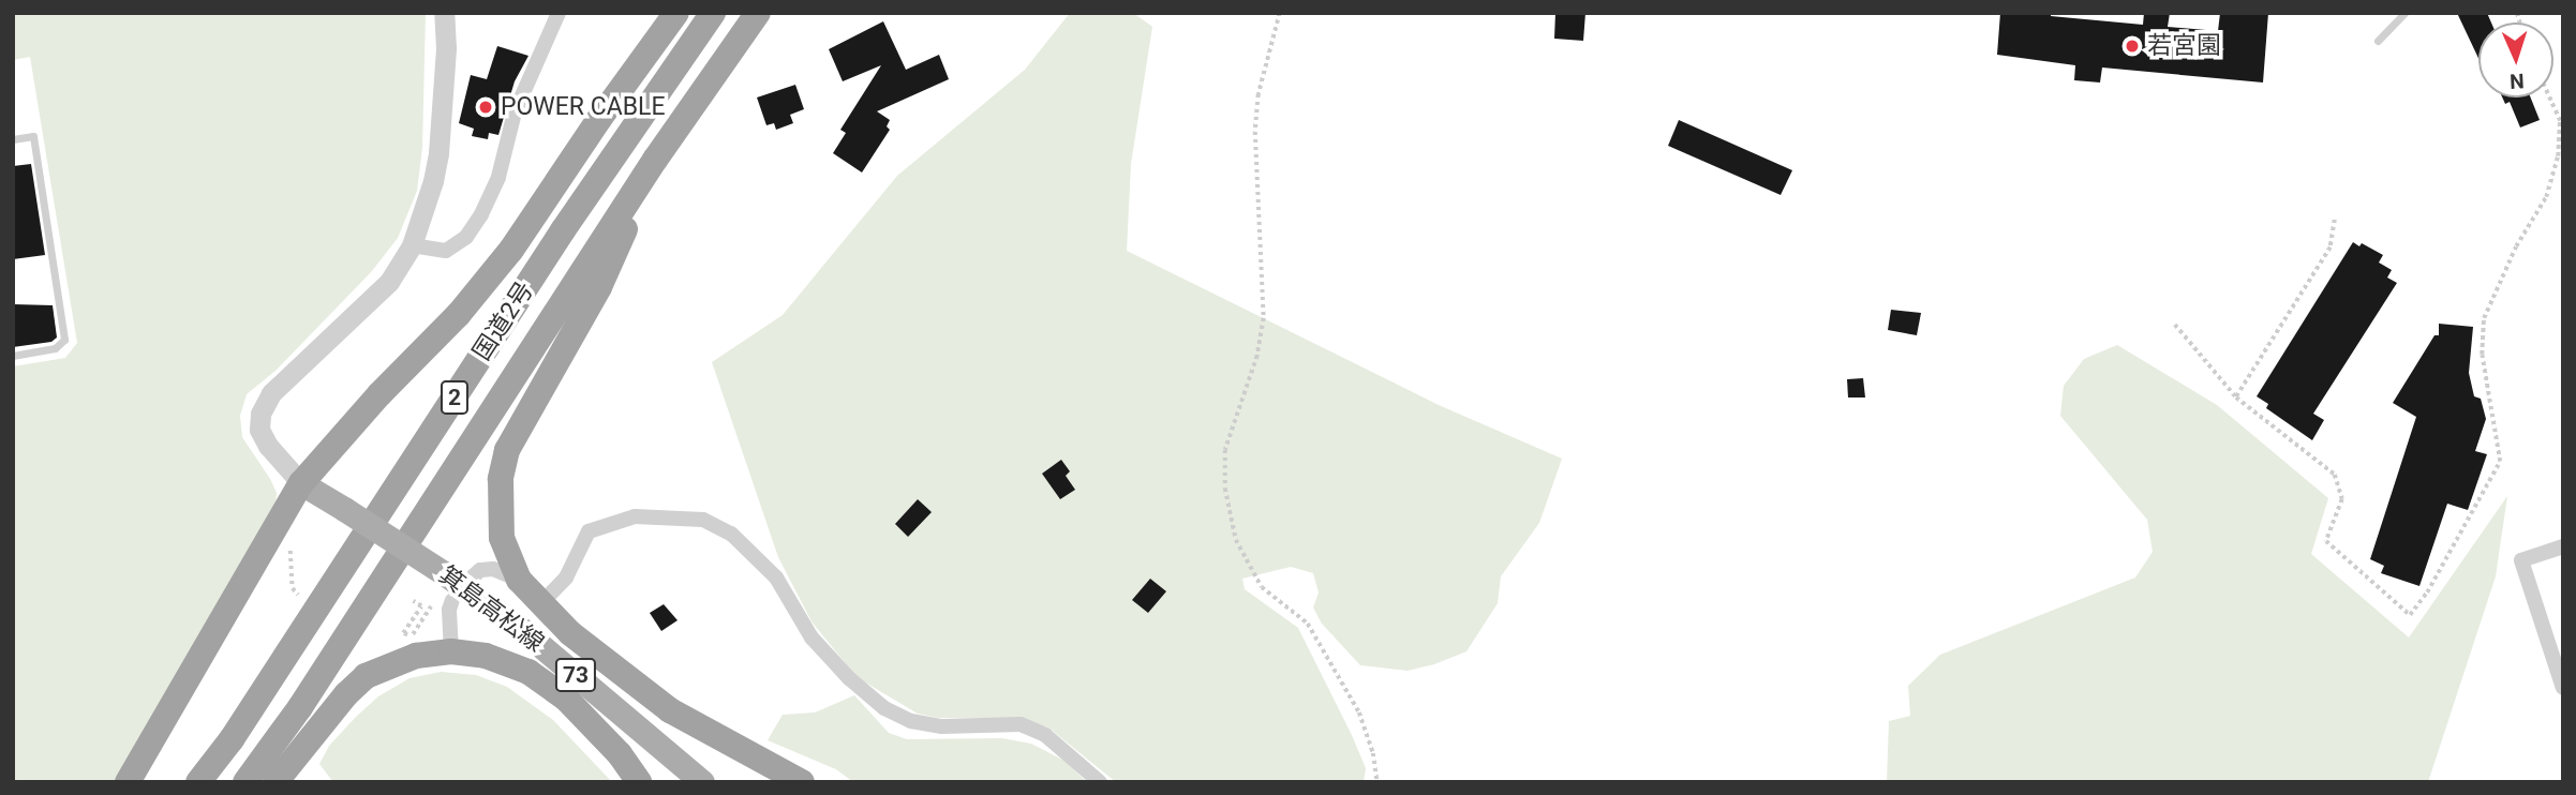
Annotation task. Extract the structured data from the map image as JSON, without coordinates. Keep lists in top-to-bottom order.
{
  "streets": {
    "highway": ["国道2号", "2"],
    "main road": ["箕島高松線", "73"]
  },
  "places": ["若宮園", "POWER CABLE"],
  "north": "bottom"
}
